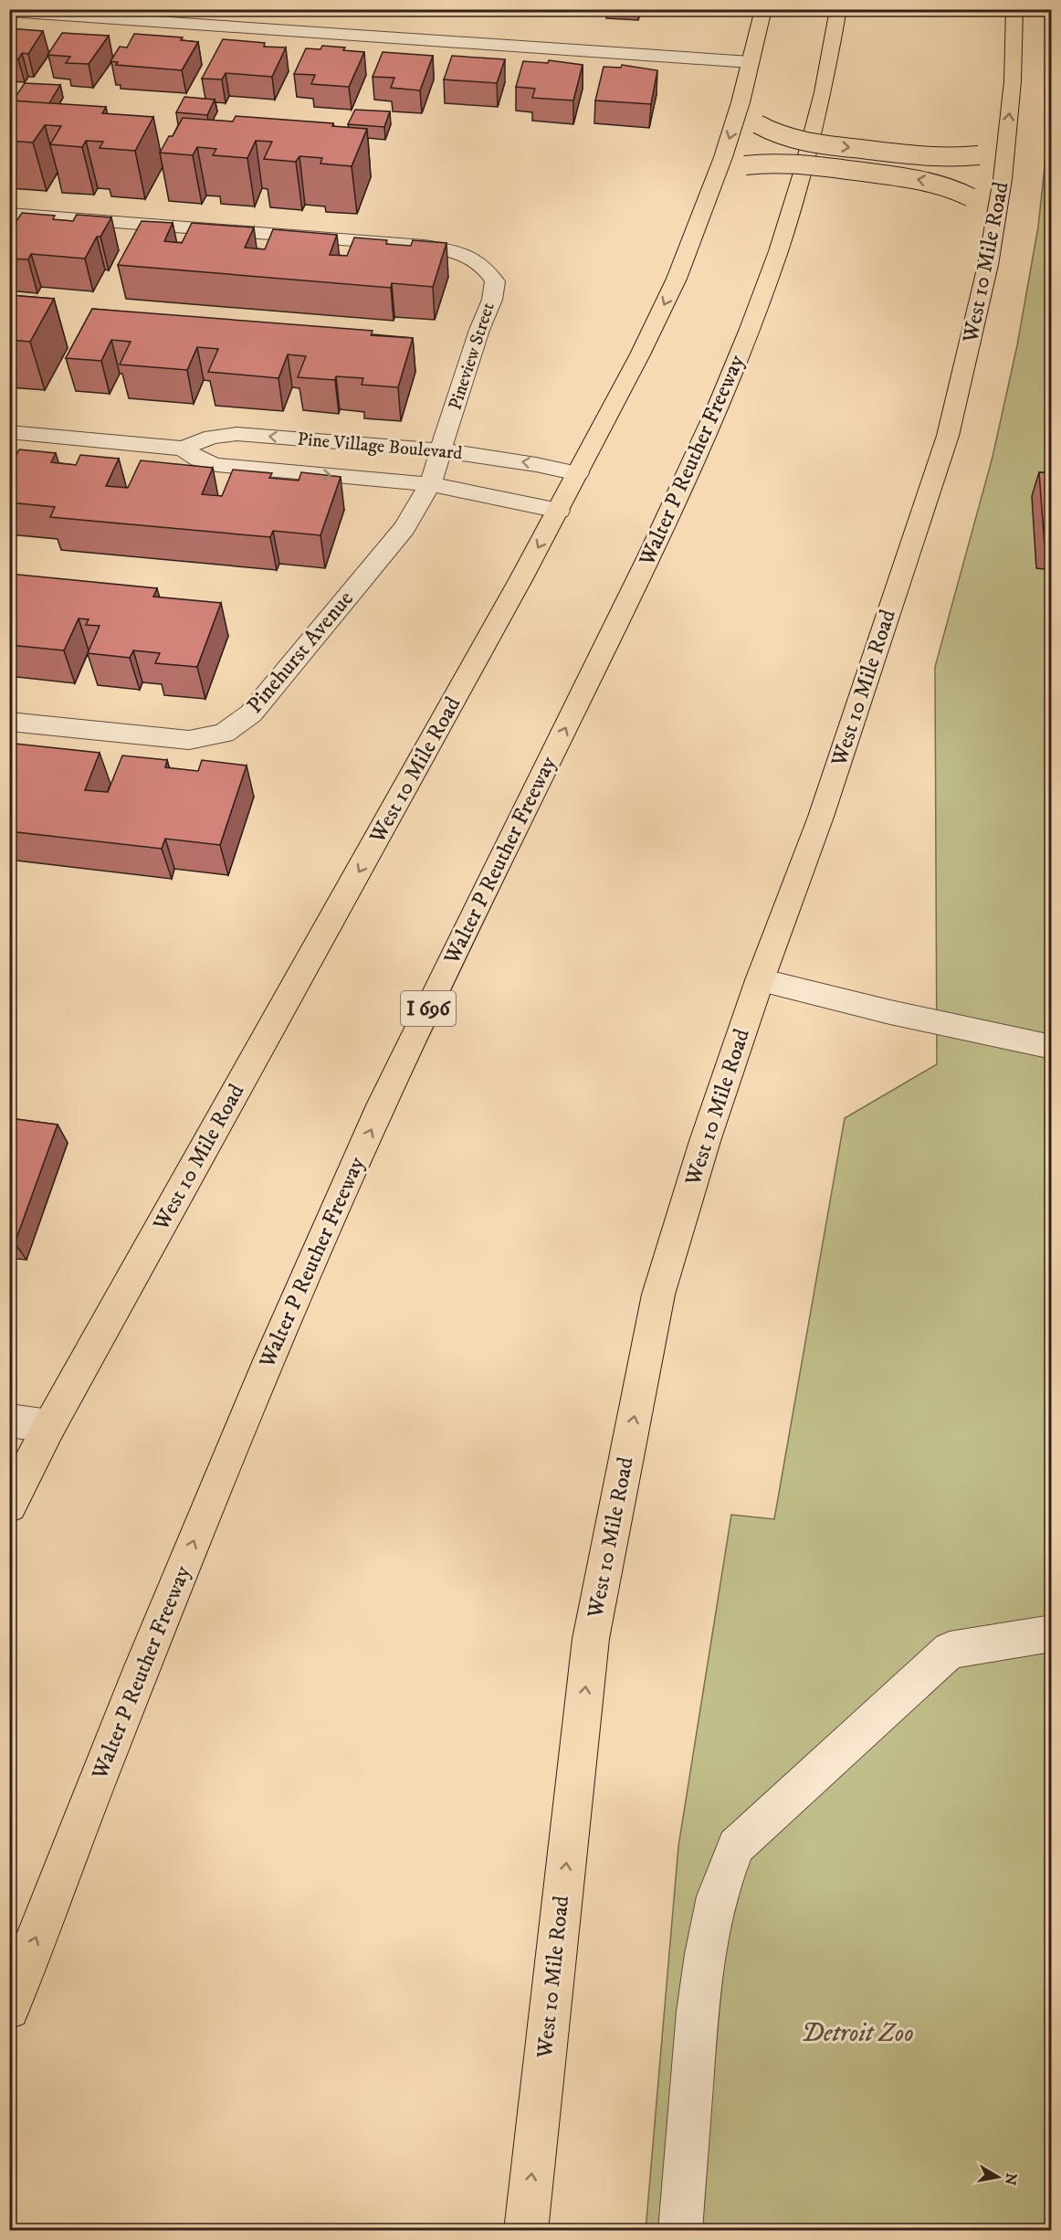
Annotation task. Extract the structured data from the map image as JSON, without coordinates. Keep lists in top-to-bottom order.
{
  "streets": {
    "main road": ["West 10 Mile Road", "Walter P Reuther Freeway", "I 696"],
    "street": ["Pineview Street", "Pine Village Boulevard", "Pinehurst Avenue"]
  },
  "crossings": [
    ["West 10 Mile Road", "Pine Village Boulevard"],
    ["Pineview Street", "Pine Village Boulevard"],
    ["Pineview Street", "Pinehurst Avenue"],
    ["Pine Village Boulevard", "Pinehurst Avenue"]
  ],
  "one_way": ["Walter P Reuther Freeway"],
  "parks": ["Detroit Zoo"],
  "north": "right"
}
